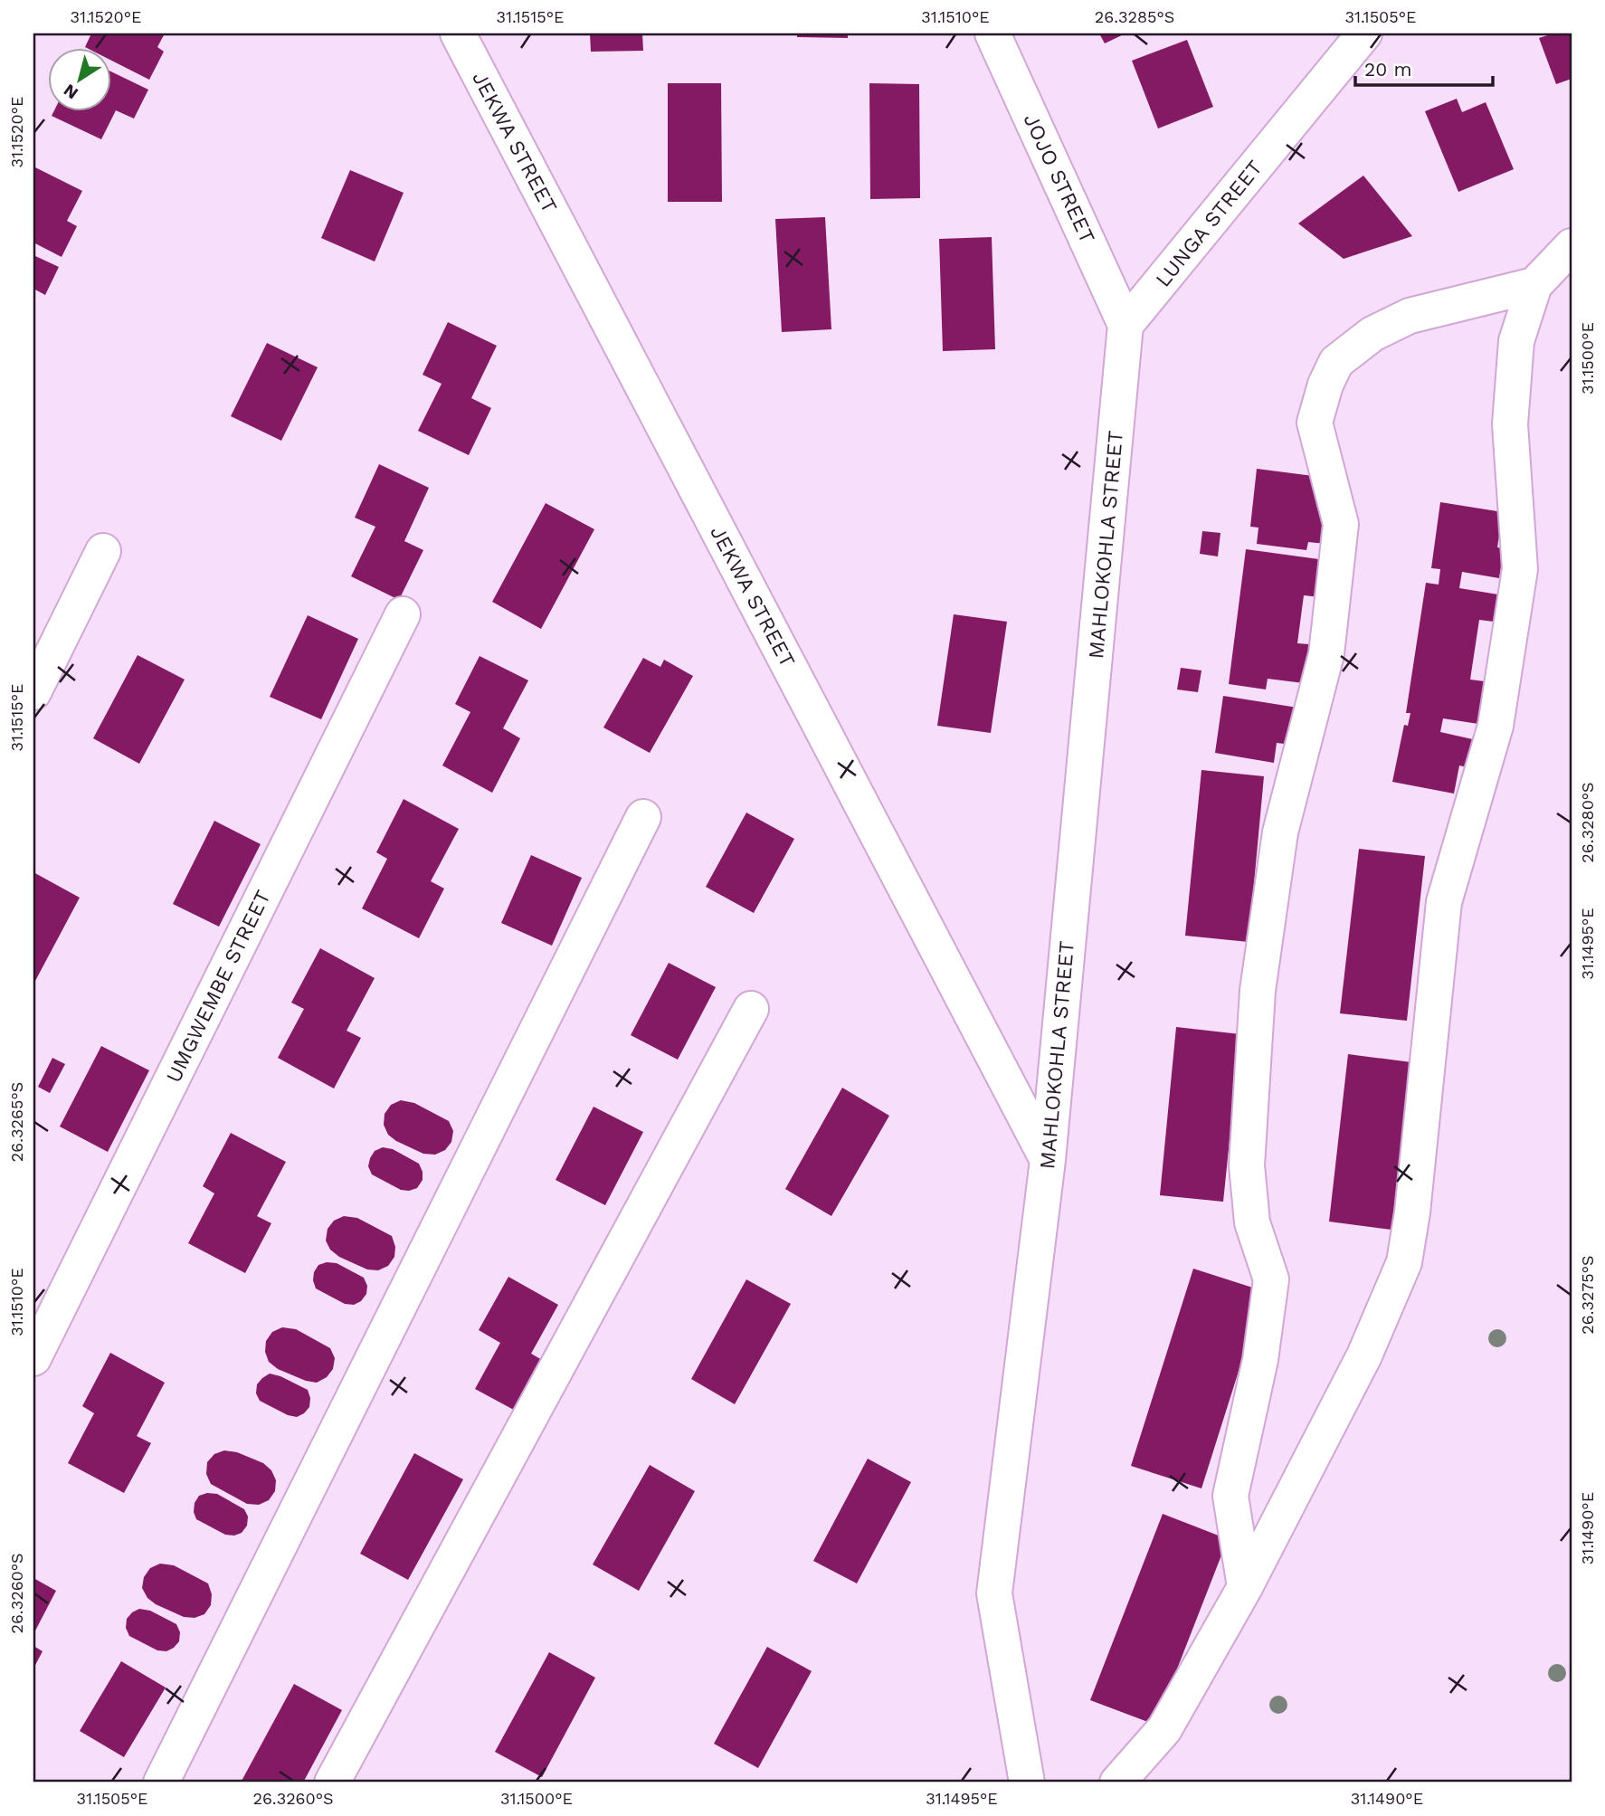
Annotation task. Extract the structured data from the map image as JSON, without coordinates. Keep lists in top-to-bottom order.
{
  "streets": {
    "street": [
      "JEKWA STREET",
      "JOJO STREET",
      "LUNGA STREET",
      "MAHLOKOHLA STREET",
      "UMGWEMBE STREET"
    ]
  },
  "crossings": [
    ["JEKWA STREET", "MAHLOKOHLA STREET"],
    ["JOJO STREET", "LUNGA STREET"],
    ["JOJO STREET", "MAHLOKOHLA STREET"],
    ["LUNGA STREET", "MAHLOKOHLA STREET"]
  ],
  "scale_bar": "20 m",
  "north": "bottom left",
  "coordinates": [
    "31.1520°E",
    "31.1515°E",
    "31.1510°E",
    "26.3285°S",
    "31.1505°E",
    "31.1500°E",
    "26.3280°S",
    "31.1495°E",
    "26.3265°S",
    "26.3275°S",
    "31.1490°E",
    "26.3260°S"
  ]
}
